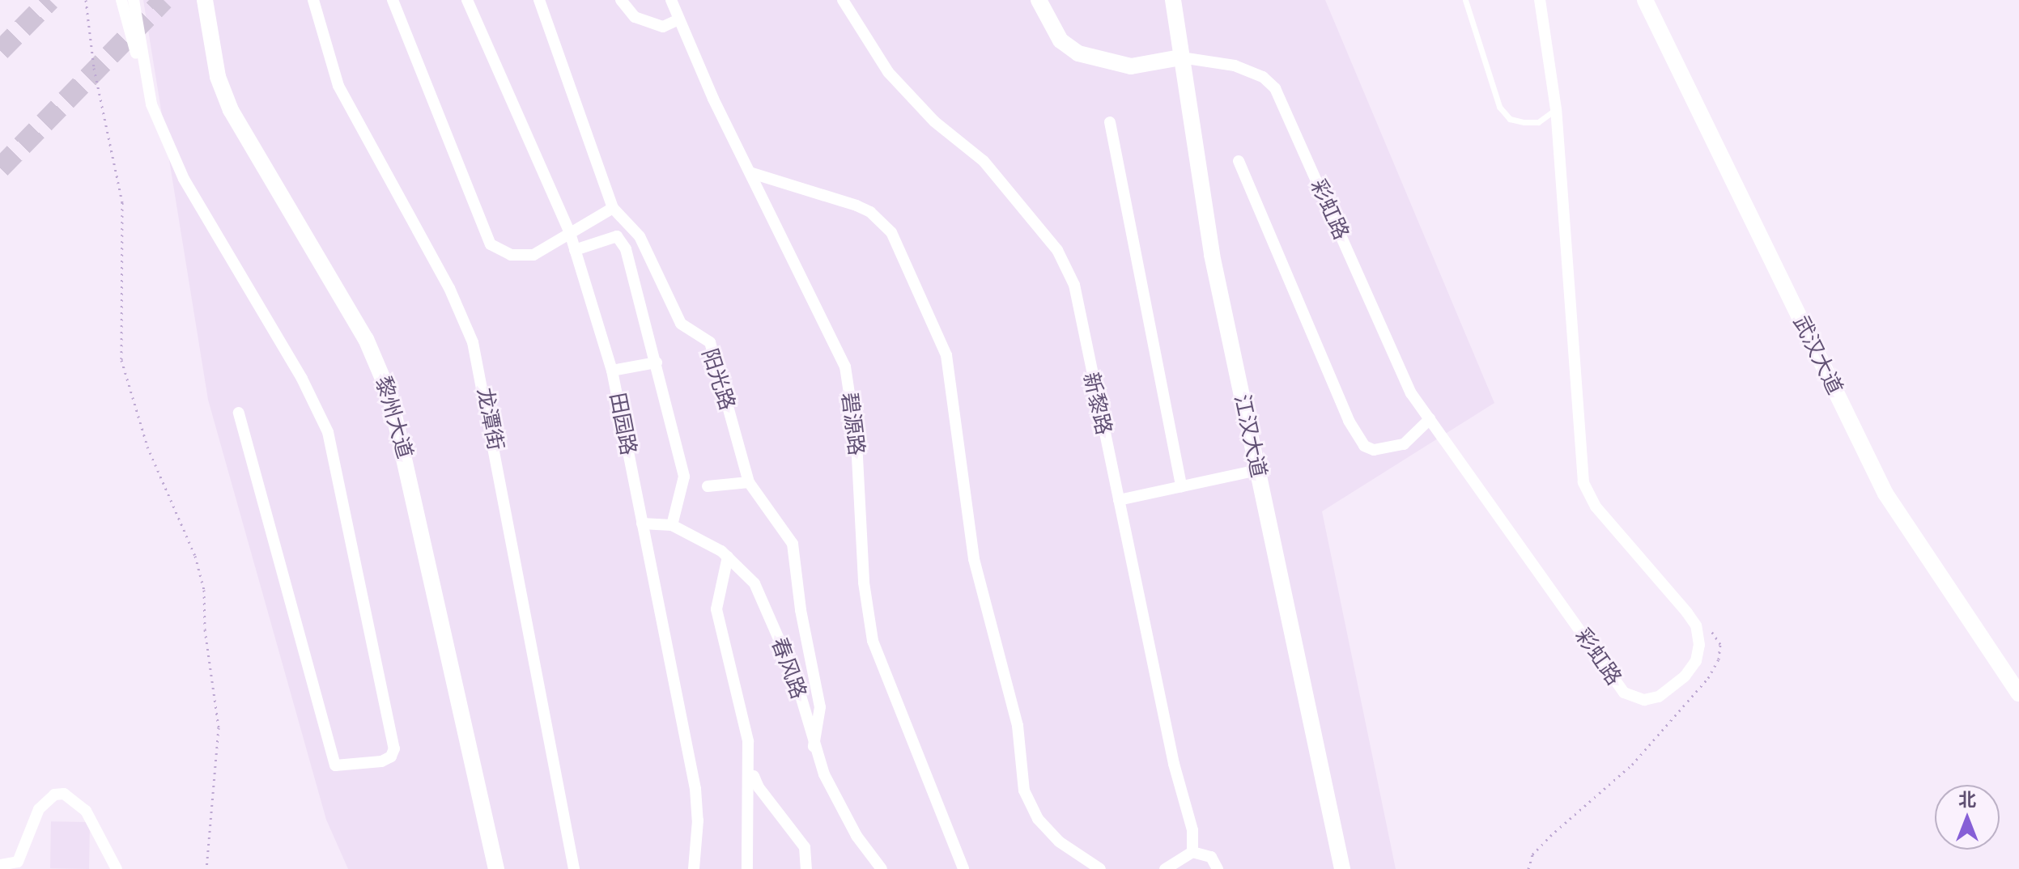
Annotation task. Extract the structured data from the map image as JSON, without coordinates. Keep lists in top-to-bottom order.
{
  "streets": {
    "main road": ["武汉大道", "黎州大道", "江汉大道"],
    "street": [
      "彩虹路",
      "阳光路",
      "新黎路",
      "龙潭街",
      "田园路",
      "碧源路",
      "春风路"
    ]
  },
  "crossings": [
    ["彩虹路", "江汉大道"],
    ["阳光路", "春风路"],
    ["田园路", "春风路"]
  ],
  "north": "top"
}
